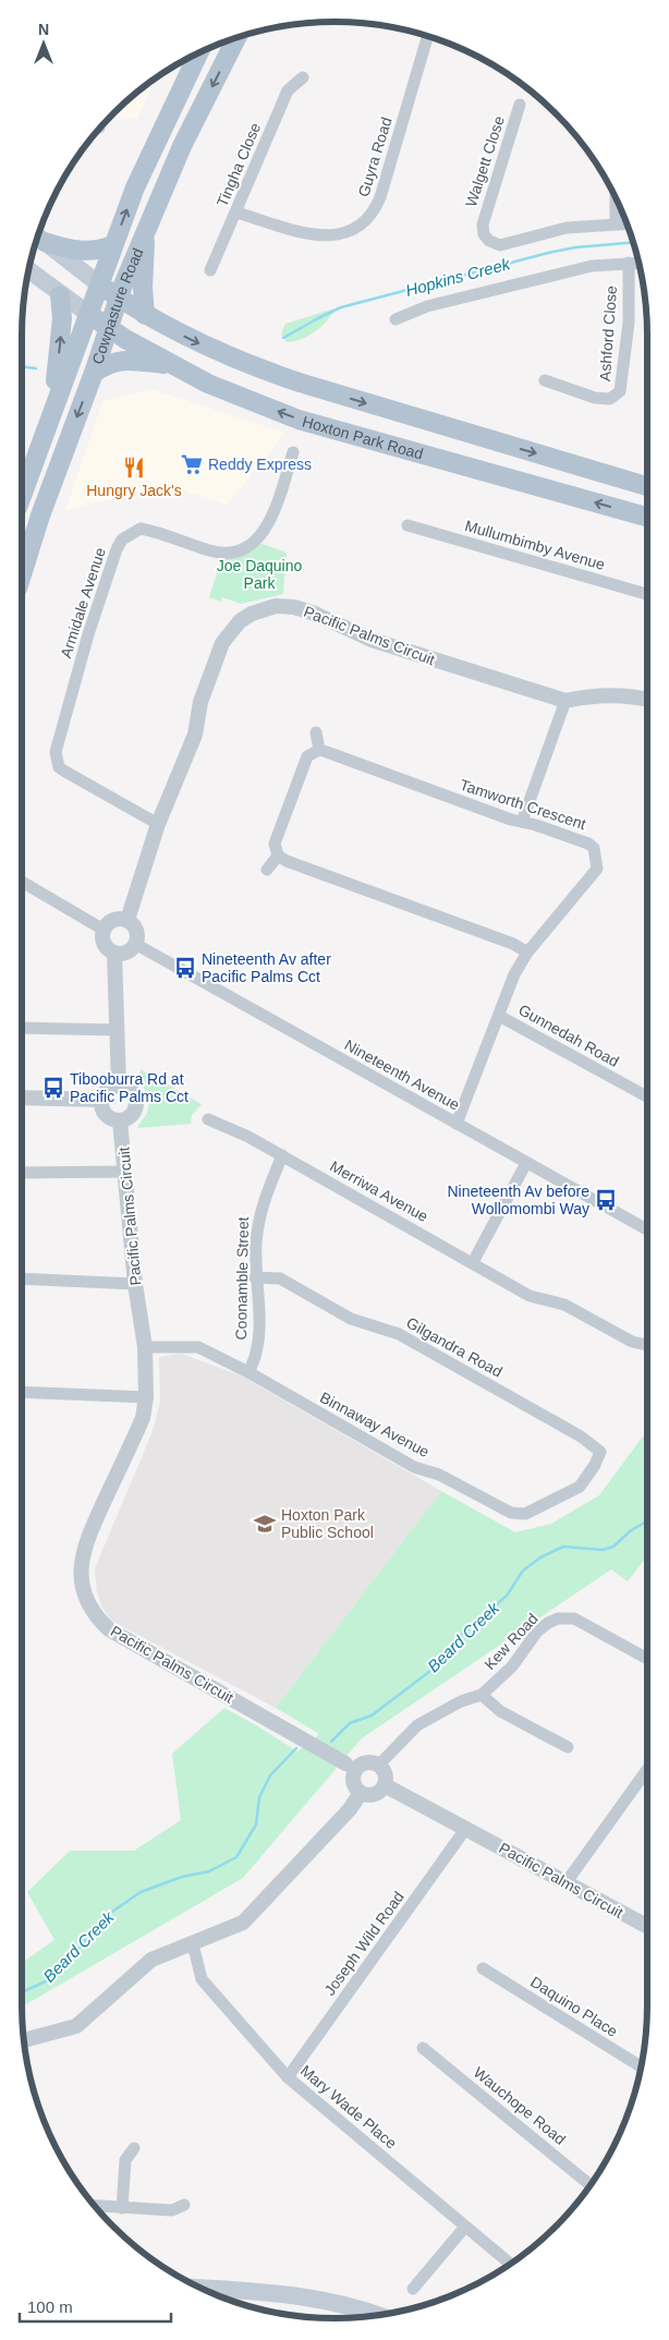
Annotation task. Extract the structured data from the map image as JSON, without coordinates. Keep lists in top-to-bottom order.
{
  "streets": {
    "main road": ["Cowpasture Road", "Hoxton Park Road"],
    "street": [
      "Guyra Road",
      "Walgett Close",
      "Tingha Close",
      "Ashford Close",
      "Mullumbimby Avenue",
      "Armidale Avenue",
      "Pacific Palms Circuit",
      "Tamworth Crescent",
      "Gunnedah Road",
      "Nineteenth Avenue",
      "Merriwa Avenue",
      "Coonamble Street",
      "Gilgandra Road",
      "Binnaway Avenue",
      "Kew Road",
      "Joseph Wild Road",
      "Daquino Place",
      "Wauchope Road",
      "Mary Wade Place"
    ]
  },
  "crossings": [
    ["Guyra Road", "Tingha Close"],
    ["Cowpasture Road", "Hoxton Park Road"],
    ["Armidale Avenue", "Pacific Palms Circuit"],
    ["Pacific Palms Circuit", "Nineteenth Avenue"],
    ["Pacific Palms Circuit", "Binnaway Avenue"],
    ["Pacific Palms Circuit", "Kew Road"],
    ["Pacific Palms Circuit", "Joseph Wild Road"],
    ["Tamworth Crescent", "Gunnedah Road"],
    ["Tamworth Crescent", "Nineteenth Avenue"],
    ["Merriwa Avenue", "Coonamble Street"],
    ["Coonamble Street", "Gilgandra Road"],
    ["Coonamble Street", "Binnaway Avenue"],
    ["Gilgandra Road", "Binnaway Avenue"],
    ["Joseph Wild Road", "Mary Wade Place"]
  ],
  "water": ["Hopkins Creek", "Beard Creek"],
  "parks": ["Joe Daquino Park"],
  "places": {
    "supermarket": ["Reddy Express"],
    "restaurant": ["Hungry Jack's"],
    "bus stop": ["Nineteenth Av after Pacific Palms Cct", "Tibooburra Rd at Pacific Palms Cct", "Nineteenth Av before Wollomombi Way"],
    "school or university": ["Hoxton Park Public School"]
  },
  "scale_bar": "100 m",
  "north": "top"
}
